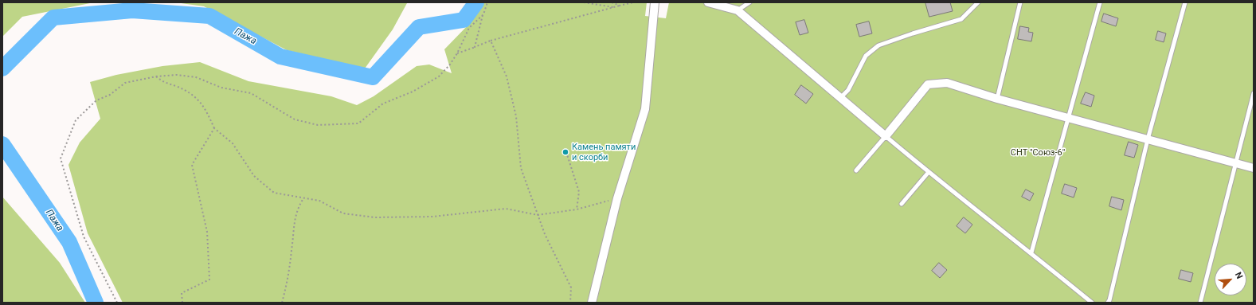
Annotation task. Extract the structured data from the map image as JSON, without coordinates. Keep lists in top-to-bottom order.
{
  "water": ["Пажа"],
  "parks": ["СНТ \"Союз-6\""],
  "places": ["Камень памяти и скорби"],
  "north": "top right"
}
